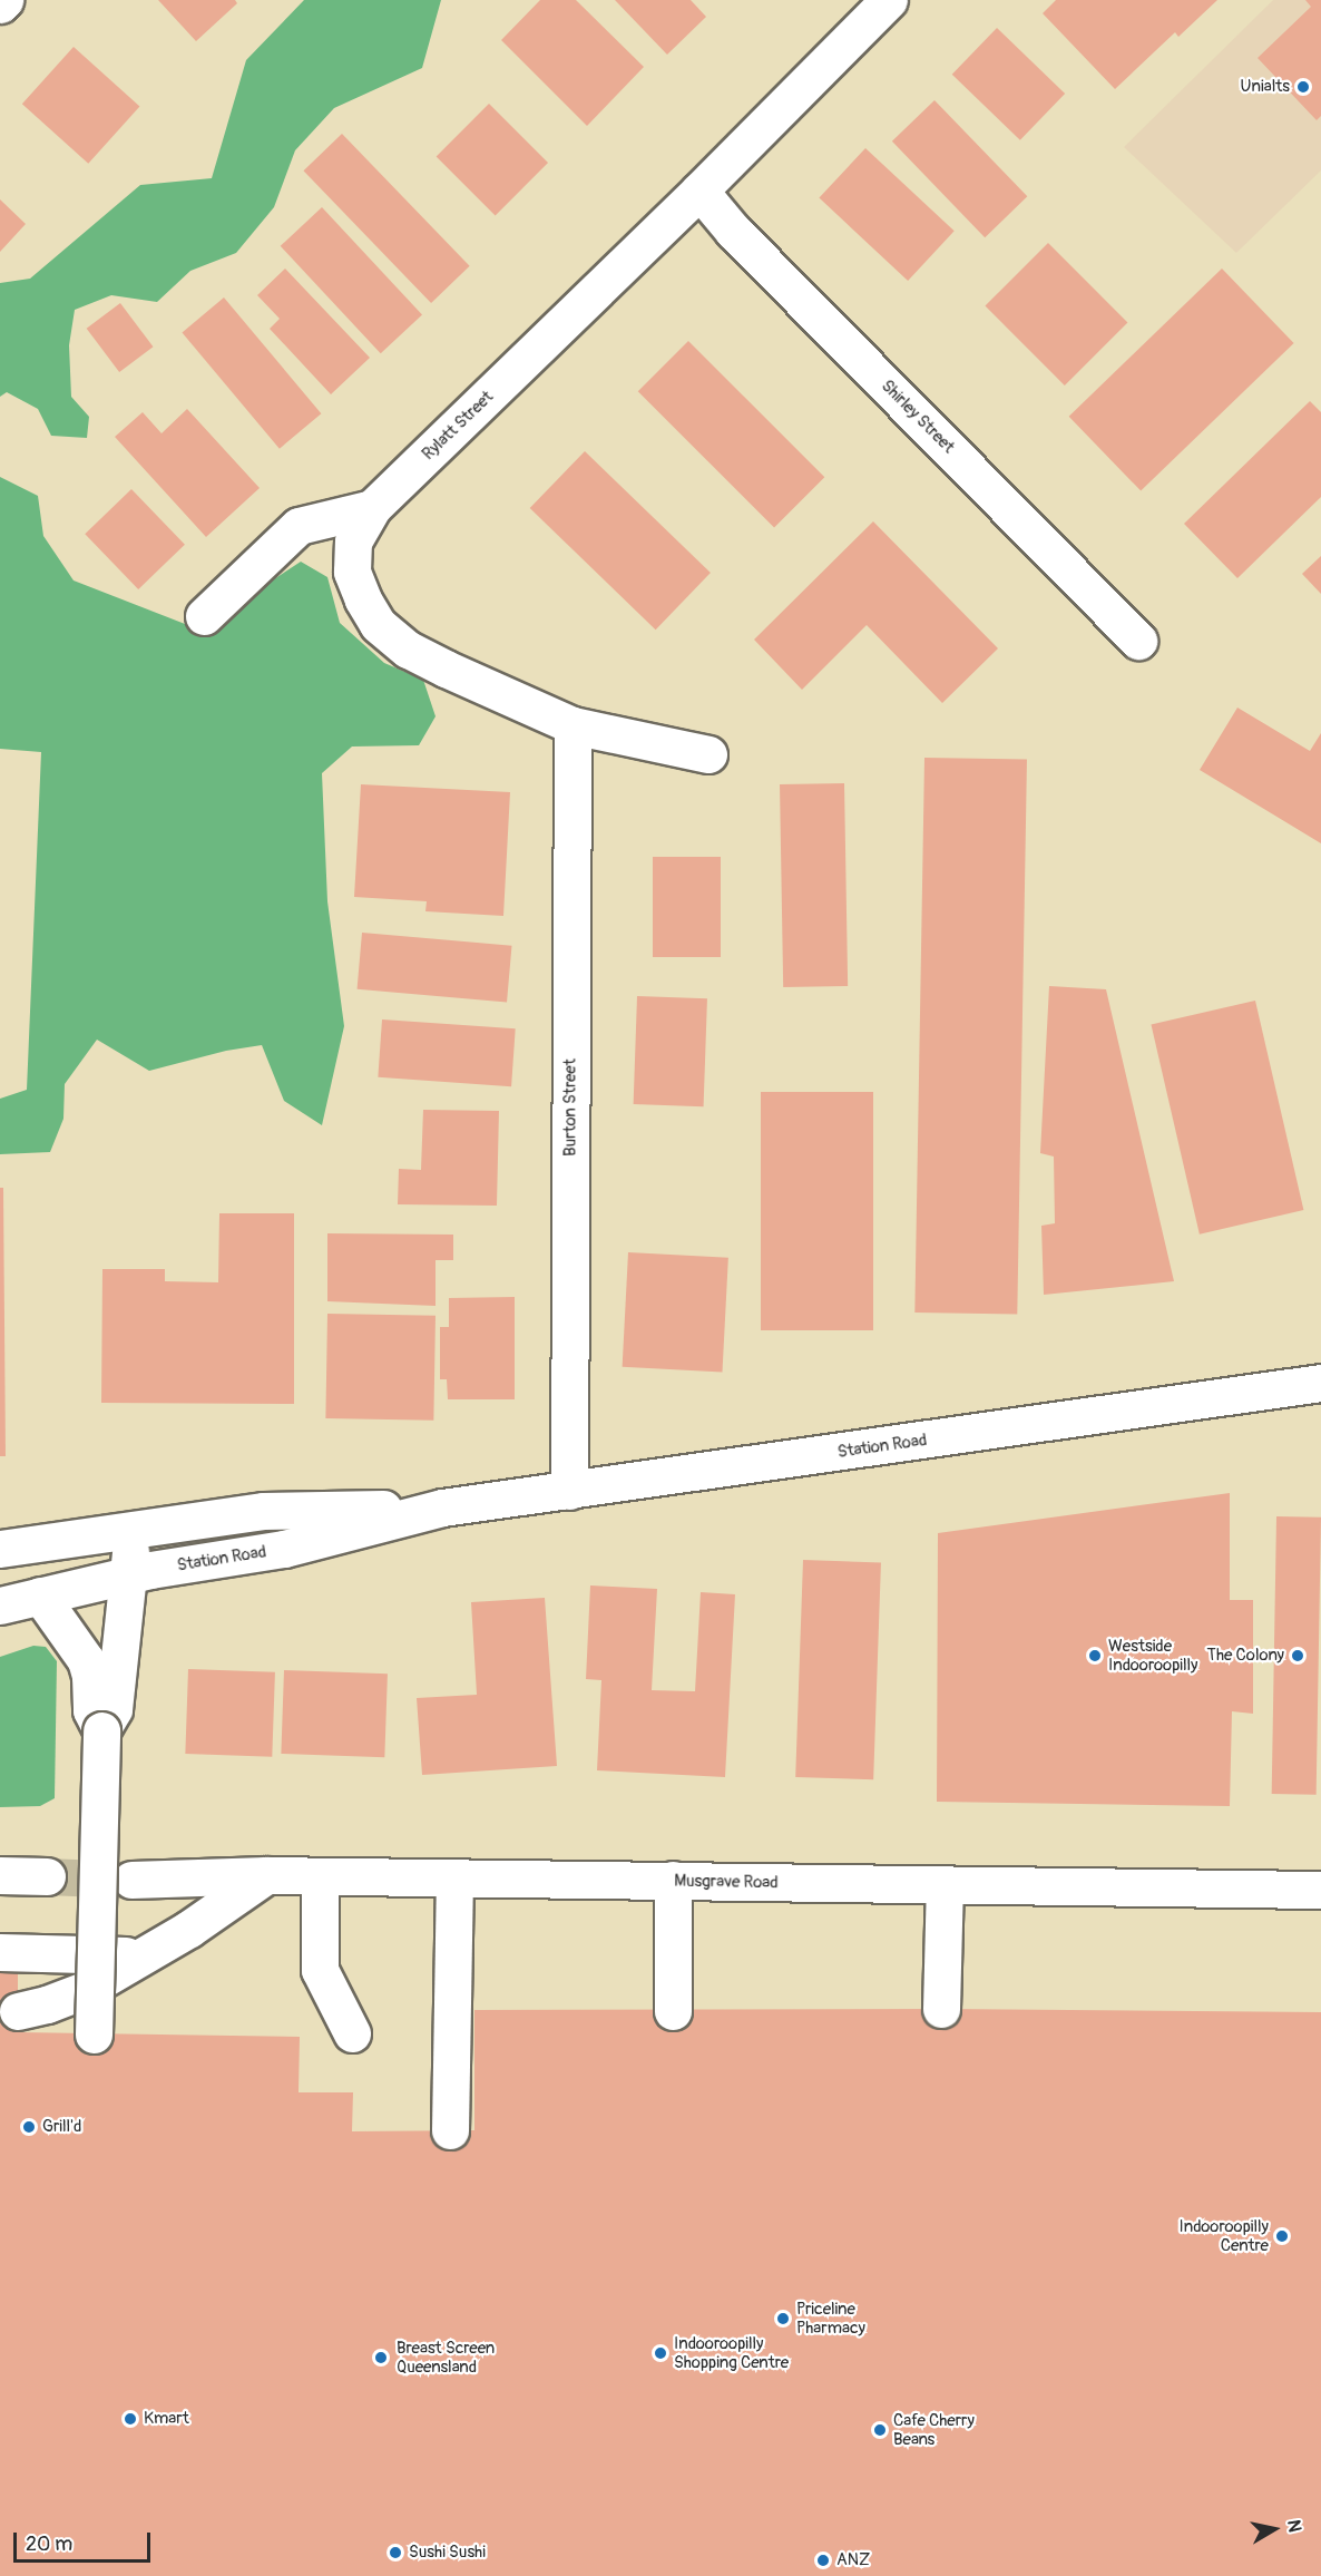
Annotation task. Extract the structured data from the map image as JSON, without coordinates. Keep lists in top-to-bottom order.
{
  "streets": {
    "street": [
      "Shirley Street",
      "Rylatt Street",
      "Burton Street",
      "Station Road",
      "Musgrave Road"
    ]
  },
  "crossings": [
    ["Shirley Street", "Rylatt Street"],
    ["Rylatt Street", "Burton Street"],
    ["Burton Street", "Station Road"]
  ],
  "places": [
    "Unialts",
    "Westside Indooroopilly",
    "The Colony",
    "Grill'd",
    "Indooroopilly Centre",
    "Priceline Pharmacy",
    "Indooroopilly Shopping Centre",
    "Breast Screen Queensland",
    "Kmart",
    "Cafe Cherry Beans",
    "Sushi Sushi",
    "ANZ"
  ],
  "scale_bar": "20 m",
  "north": "right"
}
